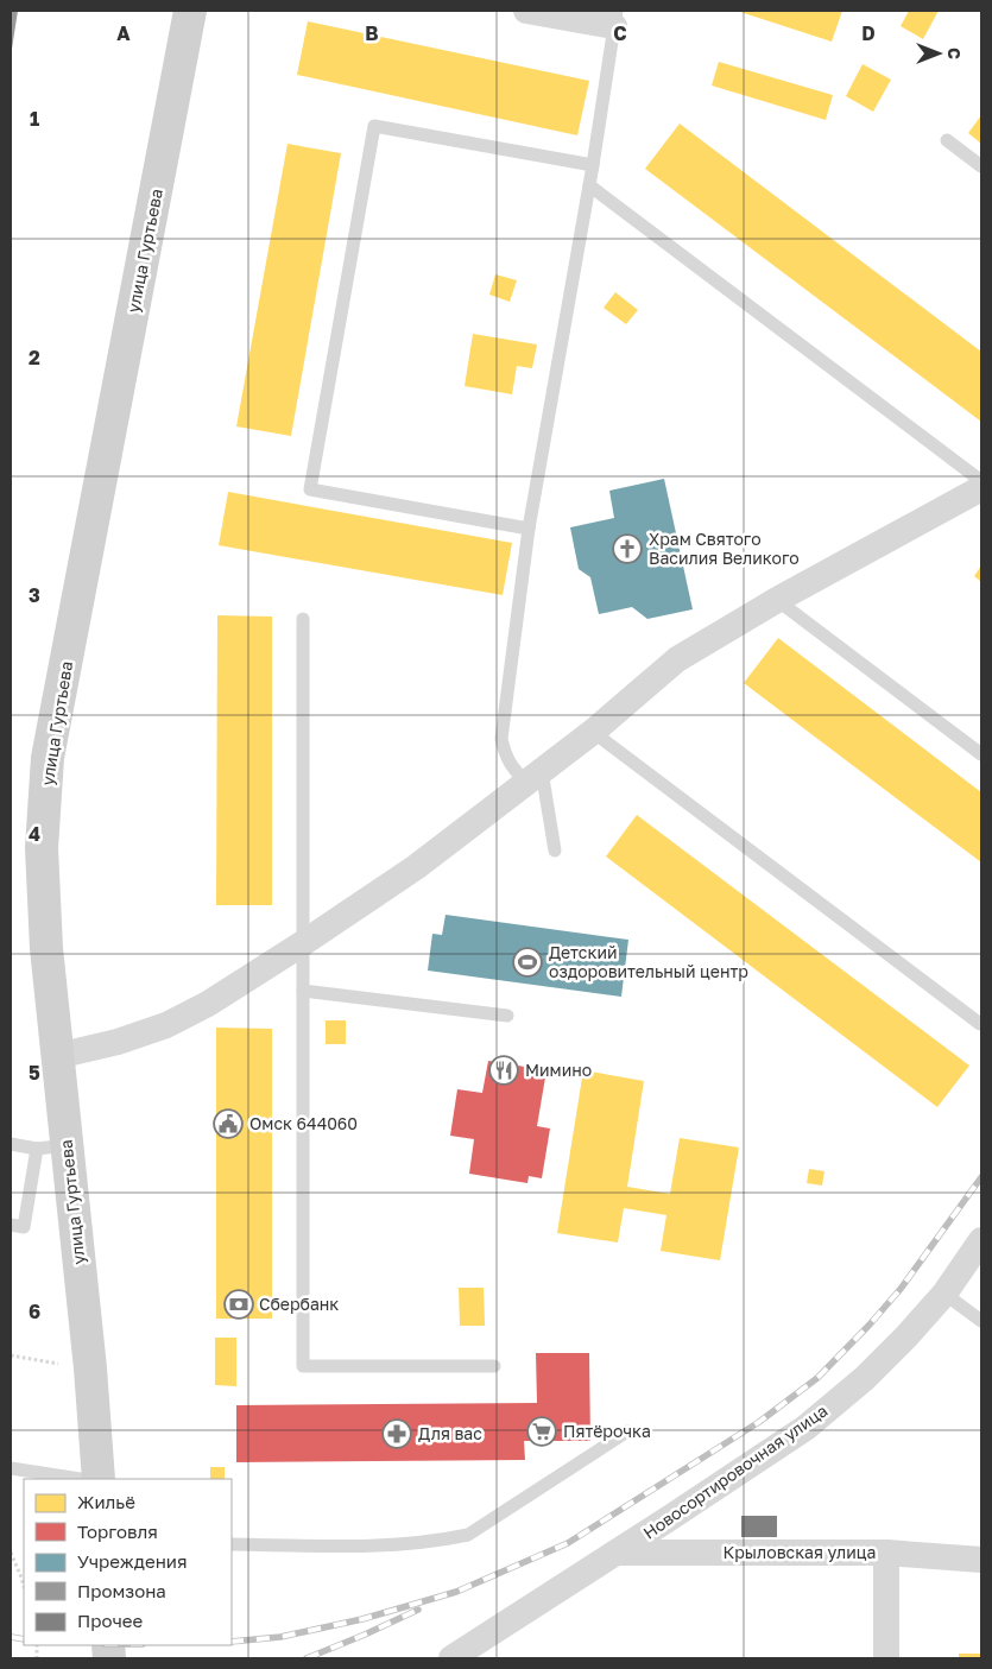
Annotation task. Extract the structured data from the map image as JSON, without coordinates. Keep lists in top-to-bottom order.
{
  "streets": {
    "main road": ["улица Гуртьева"],
    "street": ["Новосортировочная улица", "Крыловская улица"]
  },
  "crossings": [
    ["Новосортировочная улица", "Крыловская улица"]
  ],
  "places": {
    "church": ["Храм Святого Василия Великого"],
    "sports": ["Детский оздоровительный центр"],
    "restaurant": ["Мимино"],
    "public building": ["Омск 644060"],
    "bank": ["Сбербанк"],
    "supermarket": ["Пятёрочка"],
    "pharmacy": ["Для вас"]
  },
  "legend": [
    "Жильё",
    "Торговля",
    "Учреждения",
    "Промзона",
    "Прочее"
  ],
  "north": "right",
  "grid": {
    "columns": [
      "A",
      "B",
      "C",
      "D"
    ],
    "rows": [
      "1",
      "2",
      "3",
      "4",
      "5",
      "6"
    ]
  }
}
